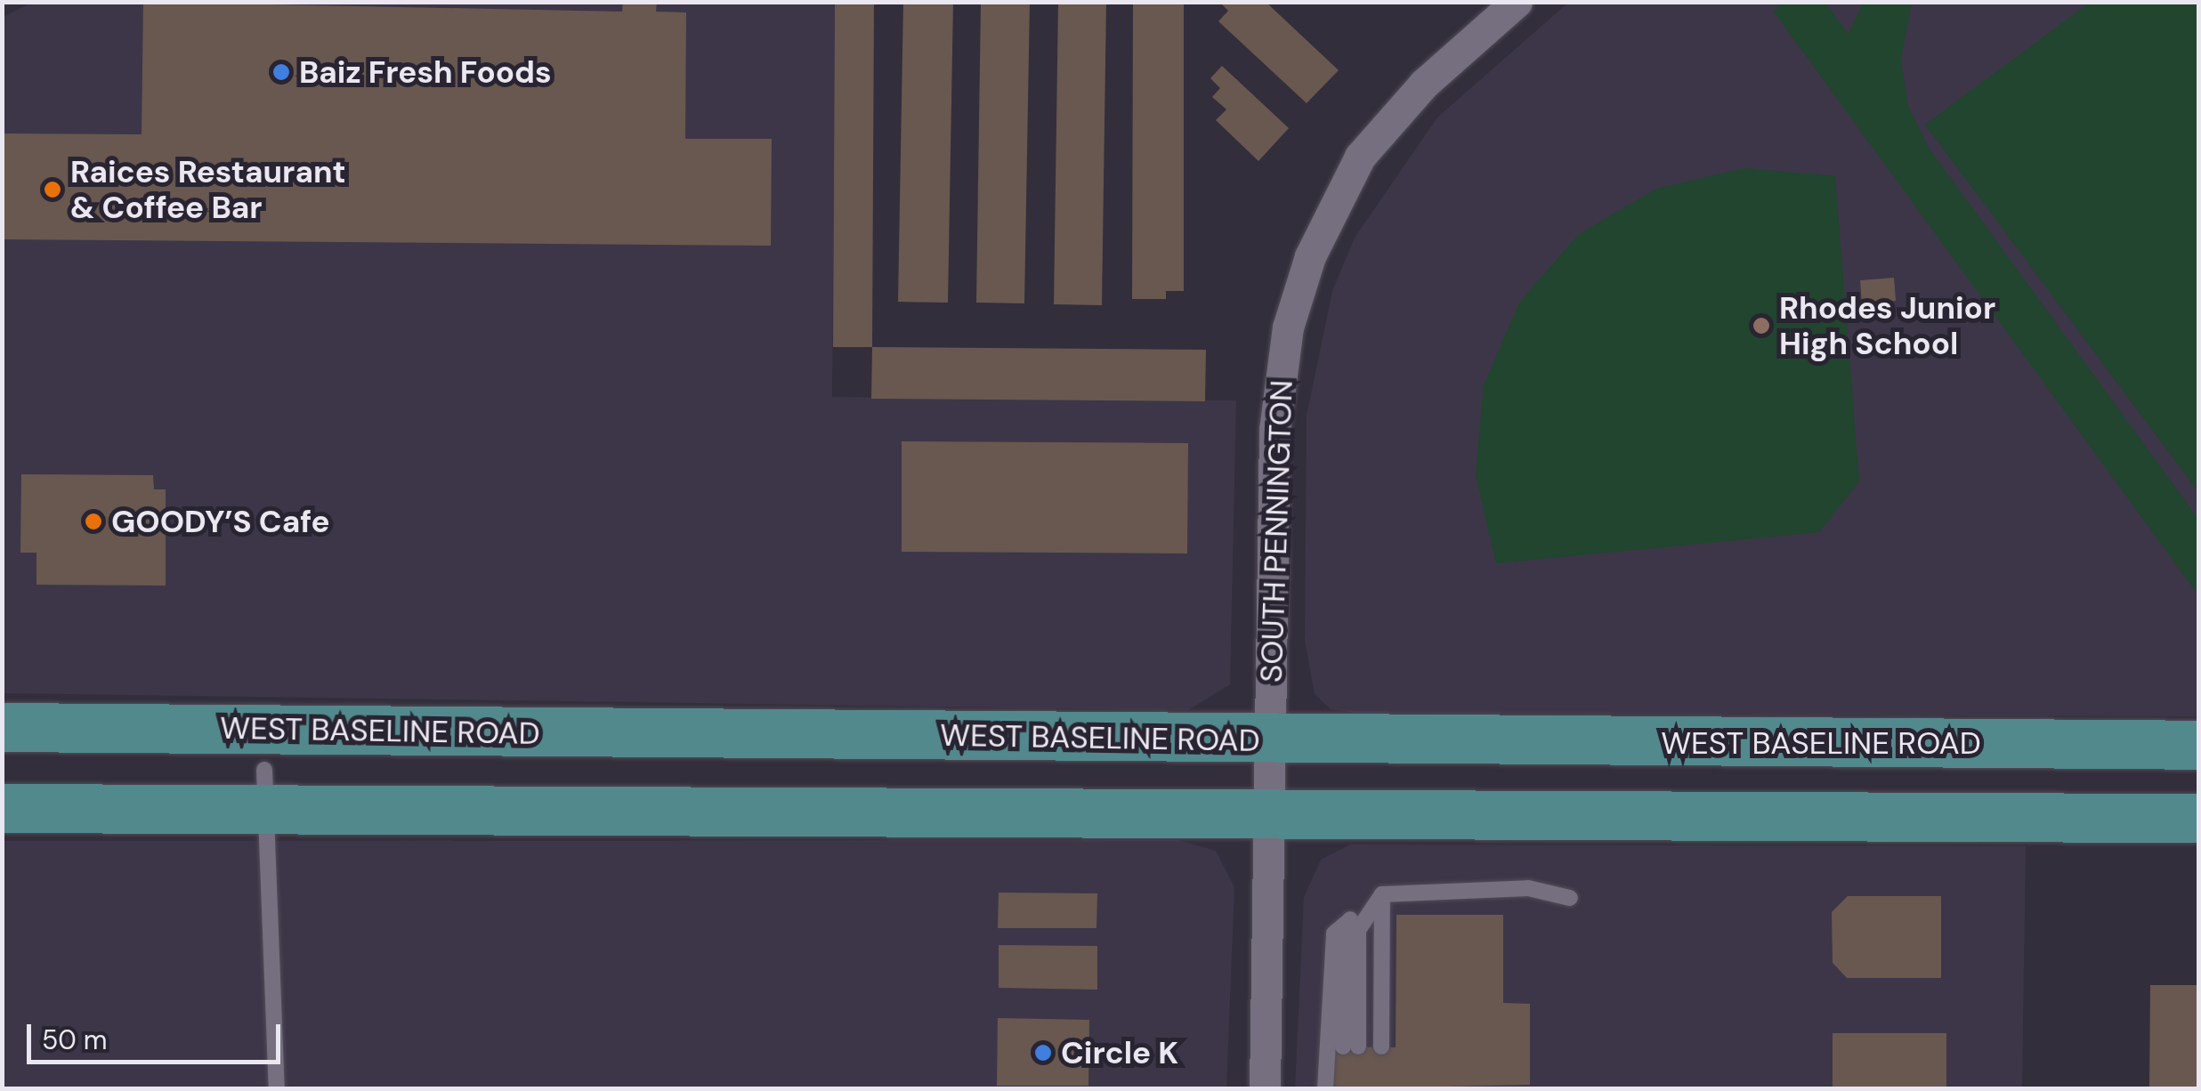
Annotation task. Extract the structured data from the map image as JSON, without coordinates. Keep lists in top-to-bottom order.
{
  "streets": {
    "main road": ["WEST BASELINE ROAD"],
    "street": ["SOUTH PENNINGTON"]
  },
  "crossings": [
    ["SOUTH PENNINGTON", "WEST BASELINE ROAD"]
  ],
  "places": [
    "Baiz Fresh Foods",
    "Raices Restaurant & Coffee Bar",
    "Rhodes Junior High School",
    "GOODY’S Cafe",
    "Circle K"
  ],
  "scale_bar": "50 m"
}
